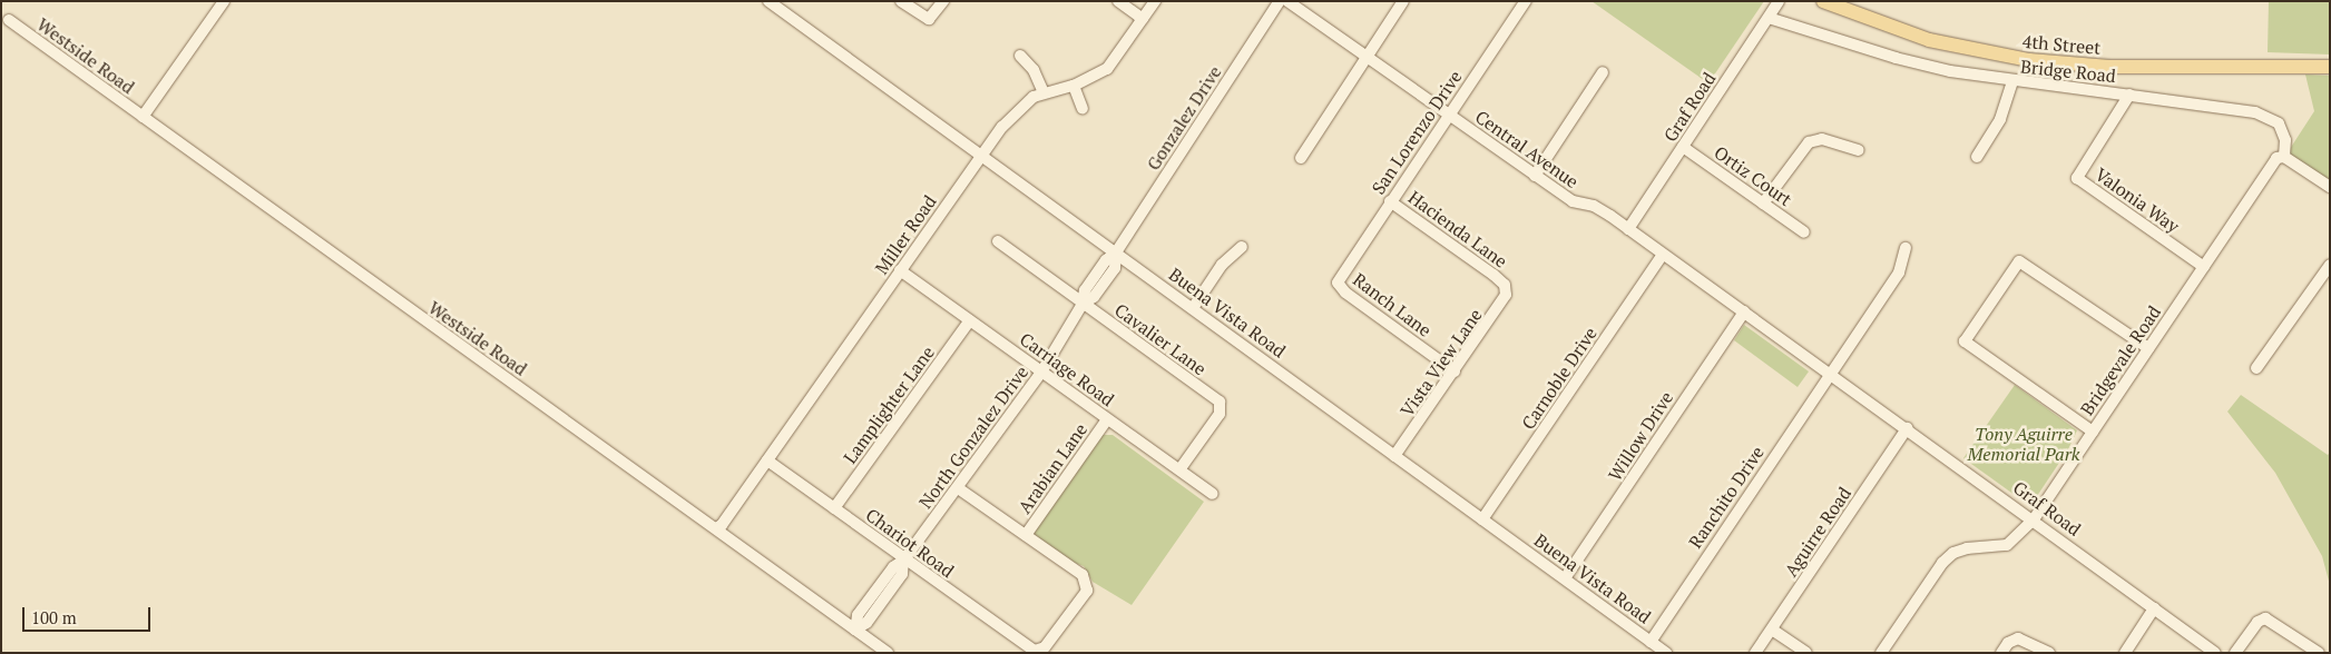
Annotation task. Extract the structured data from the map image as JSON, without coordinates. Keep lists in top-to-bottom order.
{
  "streets": {
    "main road": ["4th Street"],
    "street": [
      "Westside Road",
      "Bridge Road",
      "Graf Road",
      "Gonzalez Drive",
      "San Lorenzo Drive",
      "Central Avenue",
      "Ortiz Court",
      "Valonia Way",
      "Hacienda Lane",
      "Miller Road",
      "Ranch Lane",
      "Buena Vista Road",
      "Cavalier Lane",
      "Bridgevale Road",
      "Vista View Lane",
      "Carriage Road",
      "Carnoble Drive",
      "Lamplighter Lane",
      "Willow Drive",
      "North Gonzalez Drive",
      "Arabian Lane",
      "Ranchito Drive",
      "Aguirre Road",
      "Chariot Road"
    ]
  },
  "crossings": [
    ["Westside Road", "Miller Road"],
    ["Westside Road", "North Gonzalez Drive"],
    ["Bridge Road", "Graf Road"],
    ["Bridge Road", "Valonia Way"],
    ["Bridge Road", "Bridgevale Road"],
    ["Graf Road", "Central Avenue"],
    ["Graf Road", "Ortiz Court"],
    ["Graf Road", "Bridgevale Road"],
    ["Graf Road", "Ranchito Drive"],
    ["Graf Road", "Aguirre Road"],
    ["Gonzalez Drive", "Buena Vista Road"],
    ["Gonzalez Drive", "North Gonzalez Drive"],
    ["San Lorenzo Drive", "Central Avenue"],
    ["San Lorenzo Drive", "Hacienda Lane"],
    ["San Lorenzo Drive", "Ranch Lane"],
    ["Central Avenue", "Carnoble Drive"],
    ["Central Avenue", "Willow Drive"],
    ["Central Avenue", "Ranchito Drive"],
    ["Valonia Way", "Bridgevale Road"],
    ["Hacienda Lane", "Vista View Lane"],
    ["Miller Road", "Buena Vista Road"],
    ["Miller Road", "Carriage Road"],
    ["Miller Road", "Chariot Road"],
    ["Ranch Lane", "Vista View Lane"],
    ["Buena Vista Road", "Vista View Lane"],
    ["Buena Vista Road", "Carnoble Drive"],
    ["Buena Vista Road", "Willow Drive"],
    ["Buena Vista Road", "North Gonzalez Drive"],
    ["Buena Vista Road", "Ranchito Drive"],
    ["Cavalier Lane", "Carriage Road"],
    ["Cavalier Lane", "North Gonzalez Drive"],
    ["Carriage Road", "Lamplighter Lane"],
    ["Carriage Road", "North Gonzalez Drive"],
    ["Carriage Road", "Arabian Lane"],
    ["Lamplighter Lane", "Chariot Road"],
    ["North Gonzalez Drive", "Chariot Road"],
    ["Arabian Lane", "Chariot Road"]
  ],
  "parks": ["Tony Aguirre Memorial Park"],
  "scale_bar": "100 m"
}
